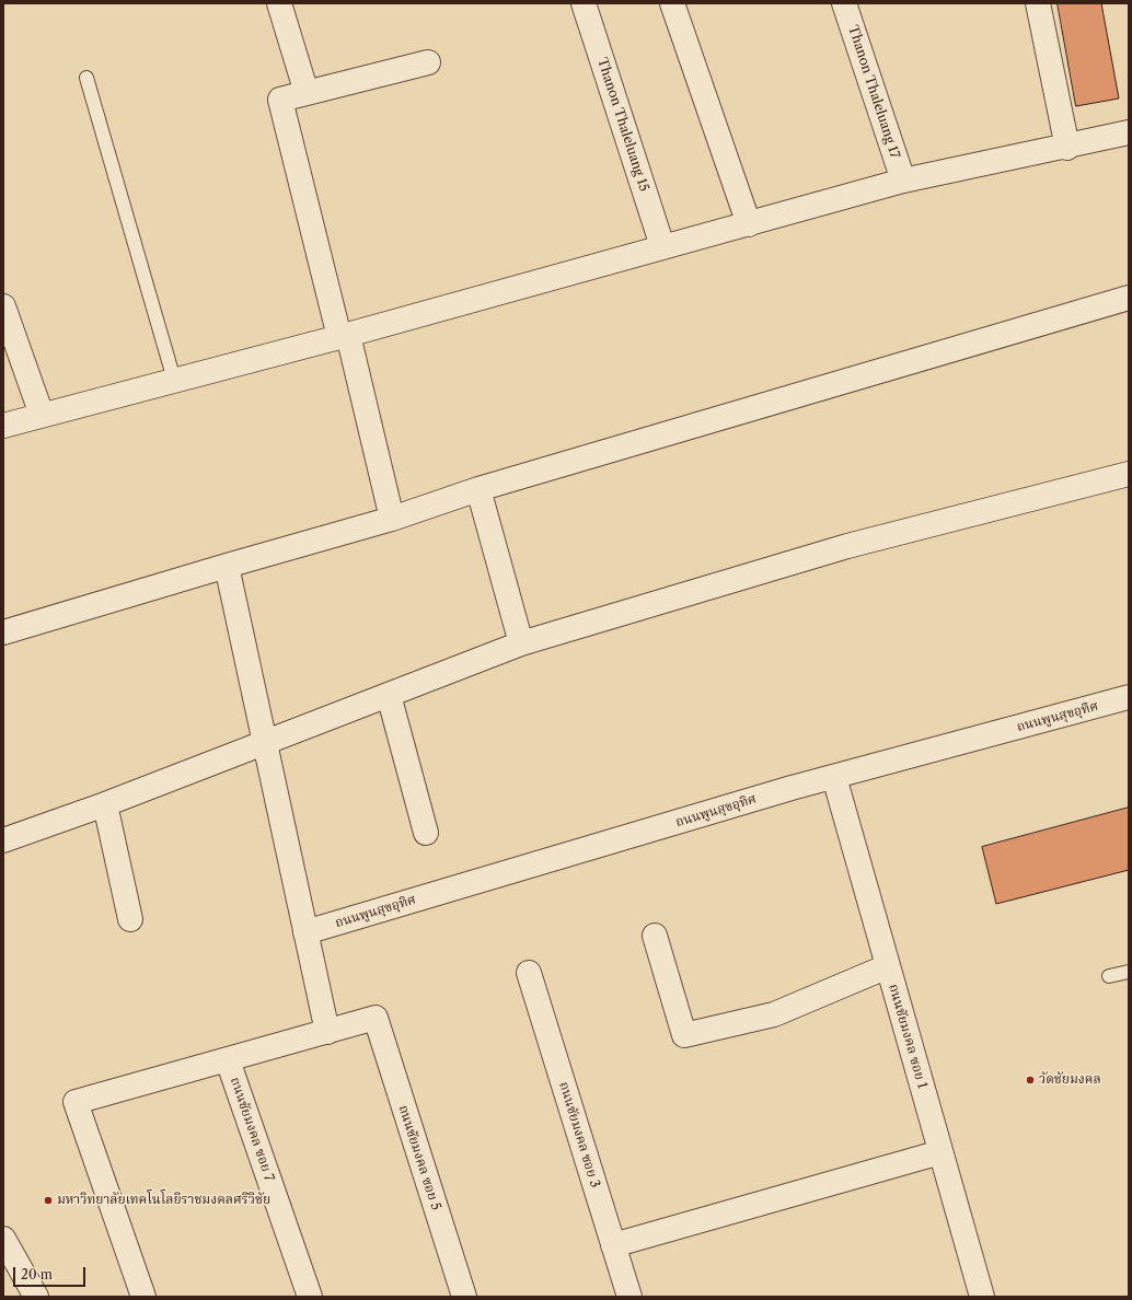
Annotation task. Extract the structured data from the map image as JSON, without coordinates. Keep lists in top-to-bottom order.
{
  "streets": {
    "street": [
      "Thanon Thaleluang 17",
      "Thanon Thaleluang 15",
      "ถนนพูนสุขอุทิศ",
      "ถนนชัยมงคล ซอย 1",
      "ถนนชัยมงคล ซอย 7",
      "ถนนชัยมงคล ซอย 3",
      "ถนนชัยมงคล ซอย 5"
    ]
  },
  "crossings": [
    ["ถนนพูนสุขอุทิศ", "ถนนชัยมงคล ซอย 1"]
  ],
  "places": ["วัดชัยมงคล", "มหาวิทยาลัยเทคโนโลยีราชมงคลศรีวิชัย"],
  "scale_bar": "20 m"
}
